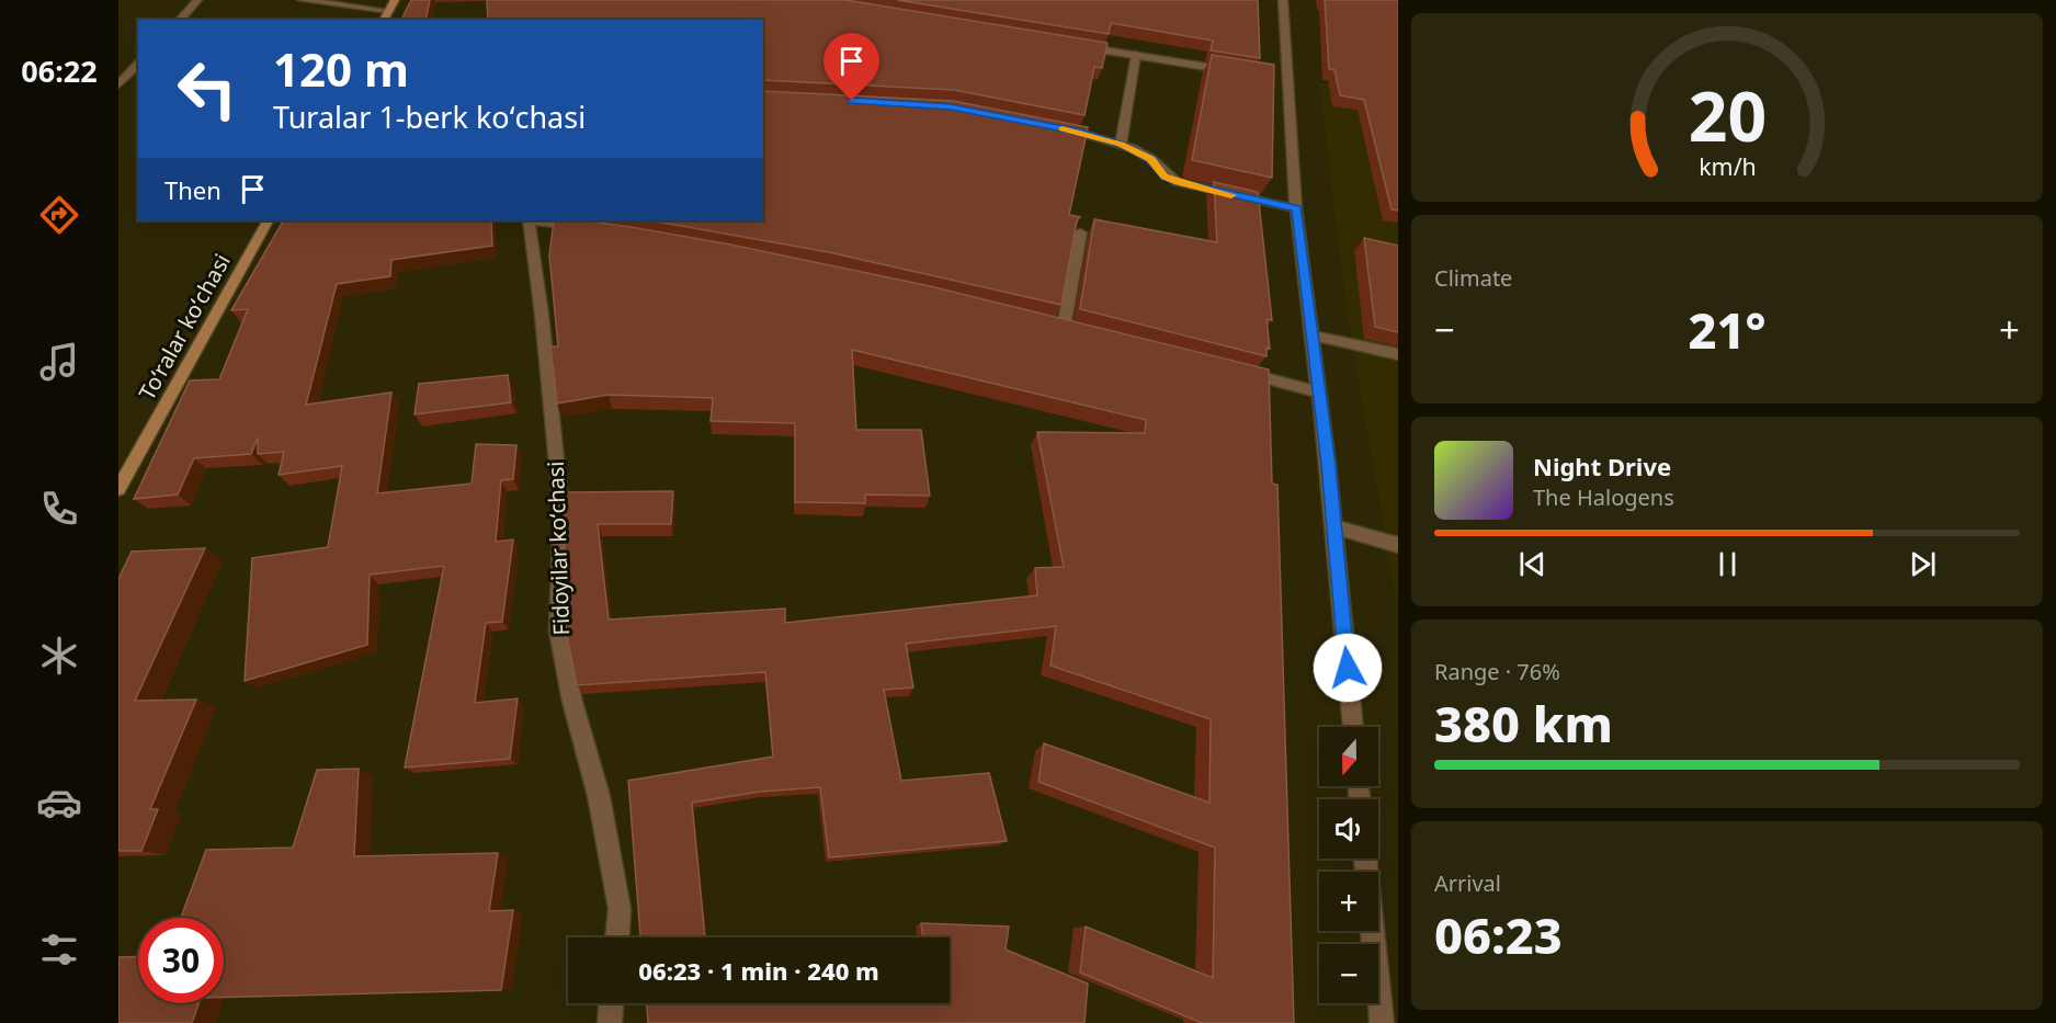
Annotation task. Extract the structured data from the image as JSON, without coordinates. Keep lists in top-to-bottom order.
{
  "streets": {
    "main road": ["Toʻralar koʻchasi"],
    "street": ["Fidoyilar koʻchasi"]
  },
  "north": "bottom",
  "page": {
    "tabs": "06:22",
    "turn": ["120 m", "Turalar 1-berk koʻchasi"],
    "then": "Then",
    "tile": [
      "Climate",
      ["Range · 76%", "380 km"],
      ["Arrival", "06:23"]
    ],
    "heat": ["−", "21°", "+"],
    "song": ["Night Drive", "The Halogens"],
    "map_buttons": ["+", "−"],
    "limit": "30",
    "trip": "06:23 · 1 min · 240 m",
    "gauge": ["20", "km/h"]
  }
}
